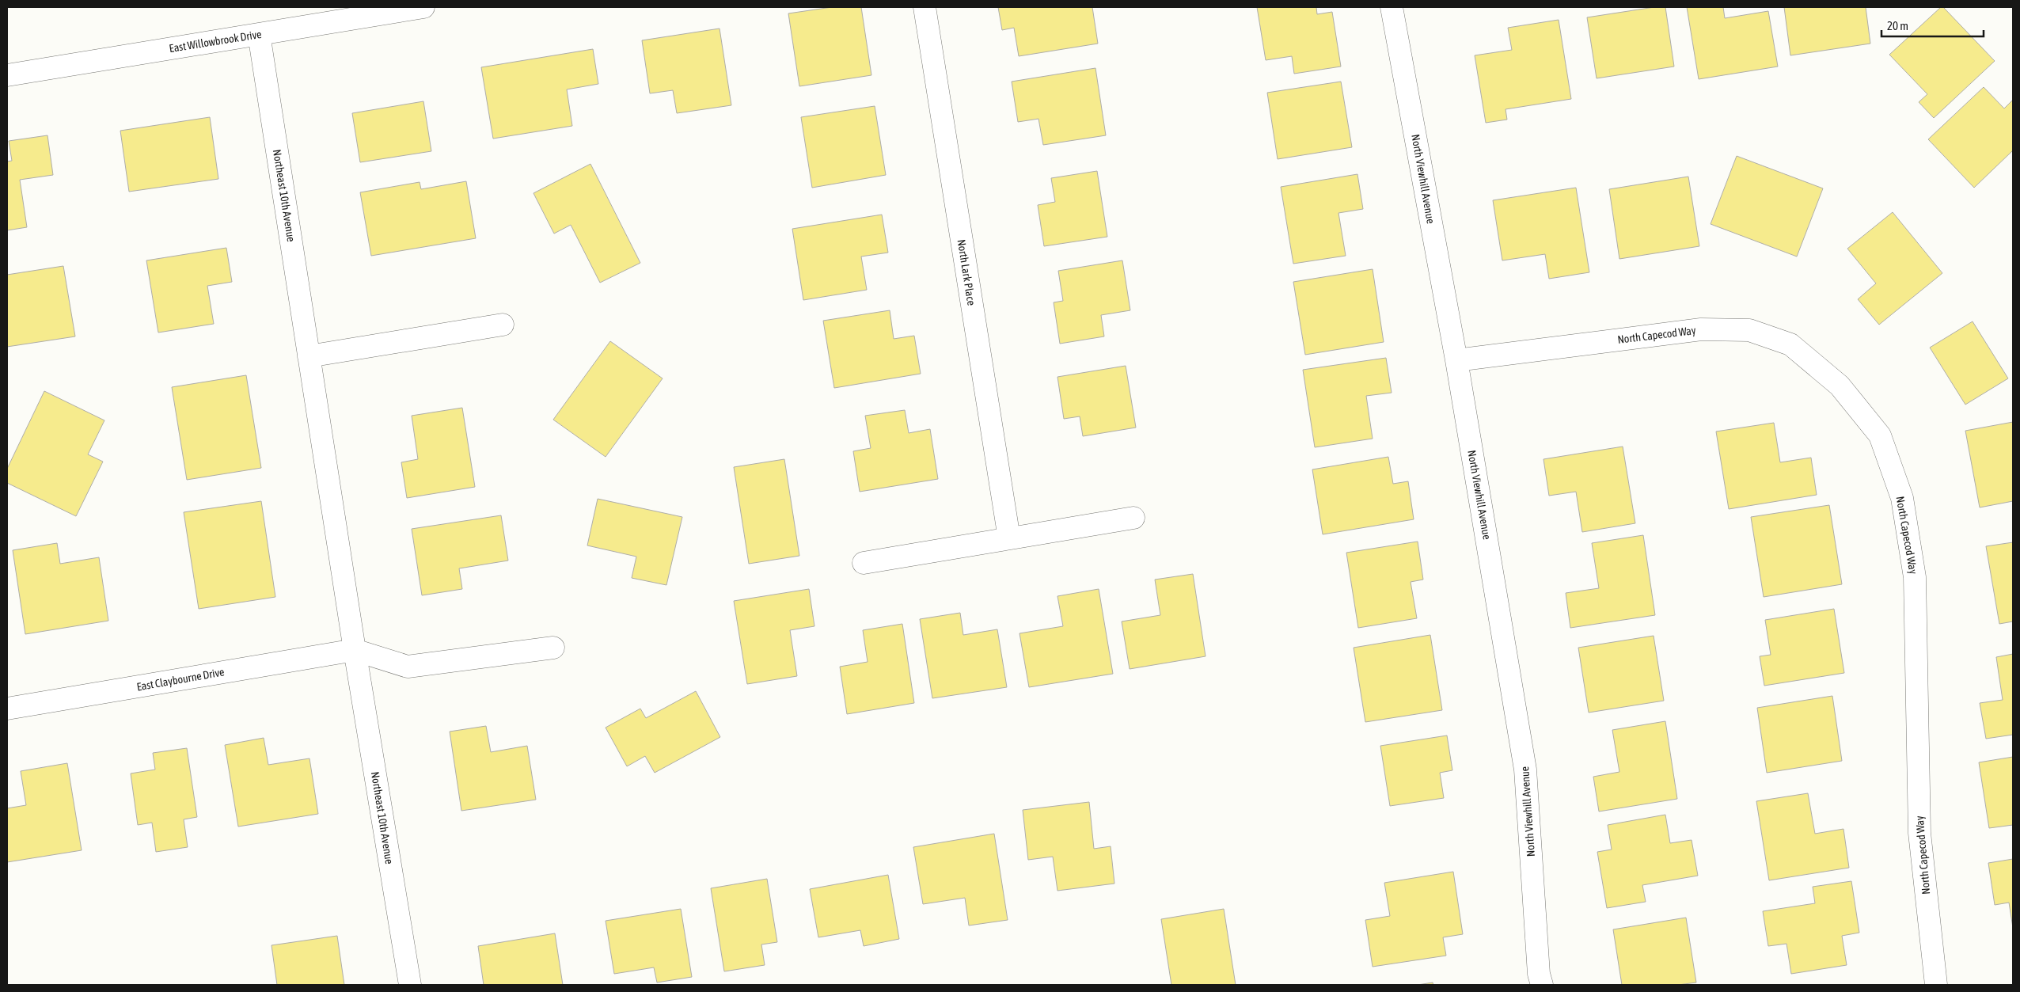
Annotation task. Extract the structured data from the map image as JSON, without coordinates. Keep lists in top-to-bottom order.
{
  "streets": {
    "street": [
      "East Willowbrook Drive",
      "North Viewhill Avenue",
      "Northeast 10th Avenue",
      "North Lark Place",
      "North Capecod Way",
      "East Claybourne Drive"
    ]
  },
  "crossings": [
    ["East Willowbrook Drive", "Northeast 10th Avenue"],
    ["North Viewhill Avenue", "North Capecod Way"],
    ["Northeast 10th Avenue", "East Claybourne Drive"]
  ],
  "scale_bar": "20 m"
}
